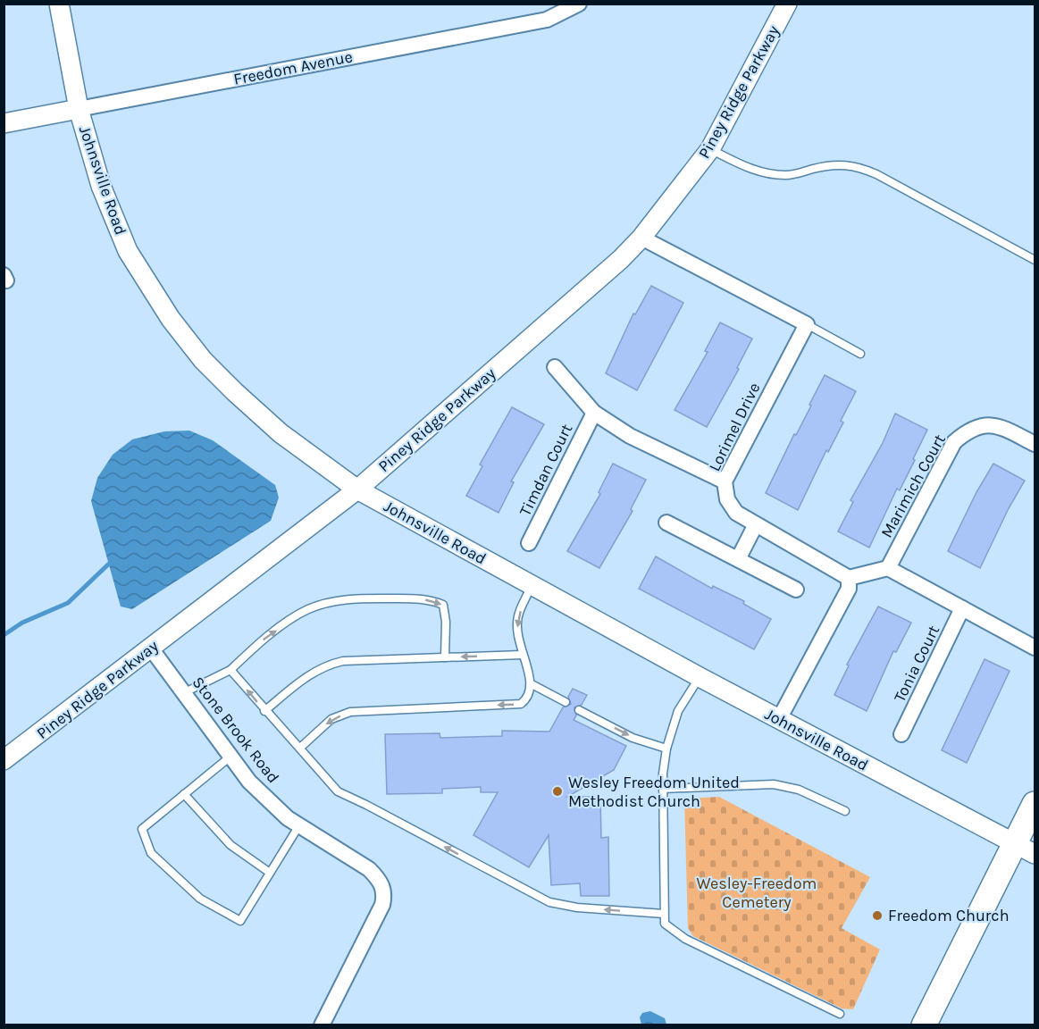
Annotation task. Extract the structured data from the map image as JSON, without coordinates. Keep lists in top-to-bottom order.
{
  "streets": {
    "street": [
      "Freedom Avenue",
      "Piney Ridge Parkway",
      "Johnsville Road",
      "Lorimel Drive",
      "Timdan Court",
      "Marimich Court",
      "Tonia Court",
      "Stone Brook Road"
    ]
  },
  "crossings": [
    ["Freedom Avenue", "Johnsville Road"],
    ["Piney Ridge Parkway", "Johnsville Road"],
    ["Piney Ridge Parkway", "Stone Brook Road"],
    ["Lorimel Drive", "Timdan Court"]
  ],
  "parks": ["Wesley-Freedom Cemetery"],
  "places": ["Wesley Freedom United Methodist Church", "Freedom Church"]
}
